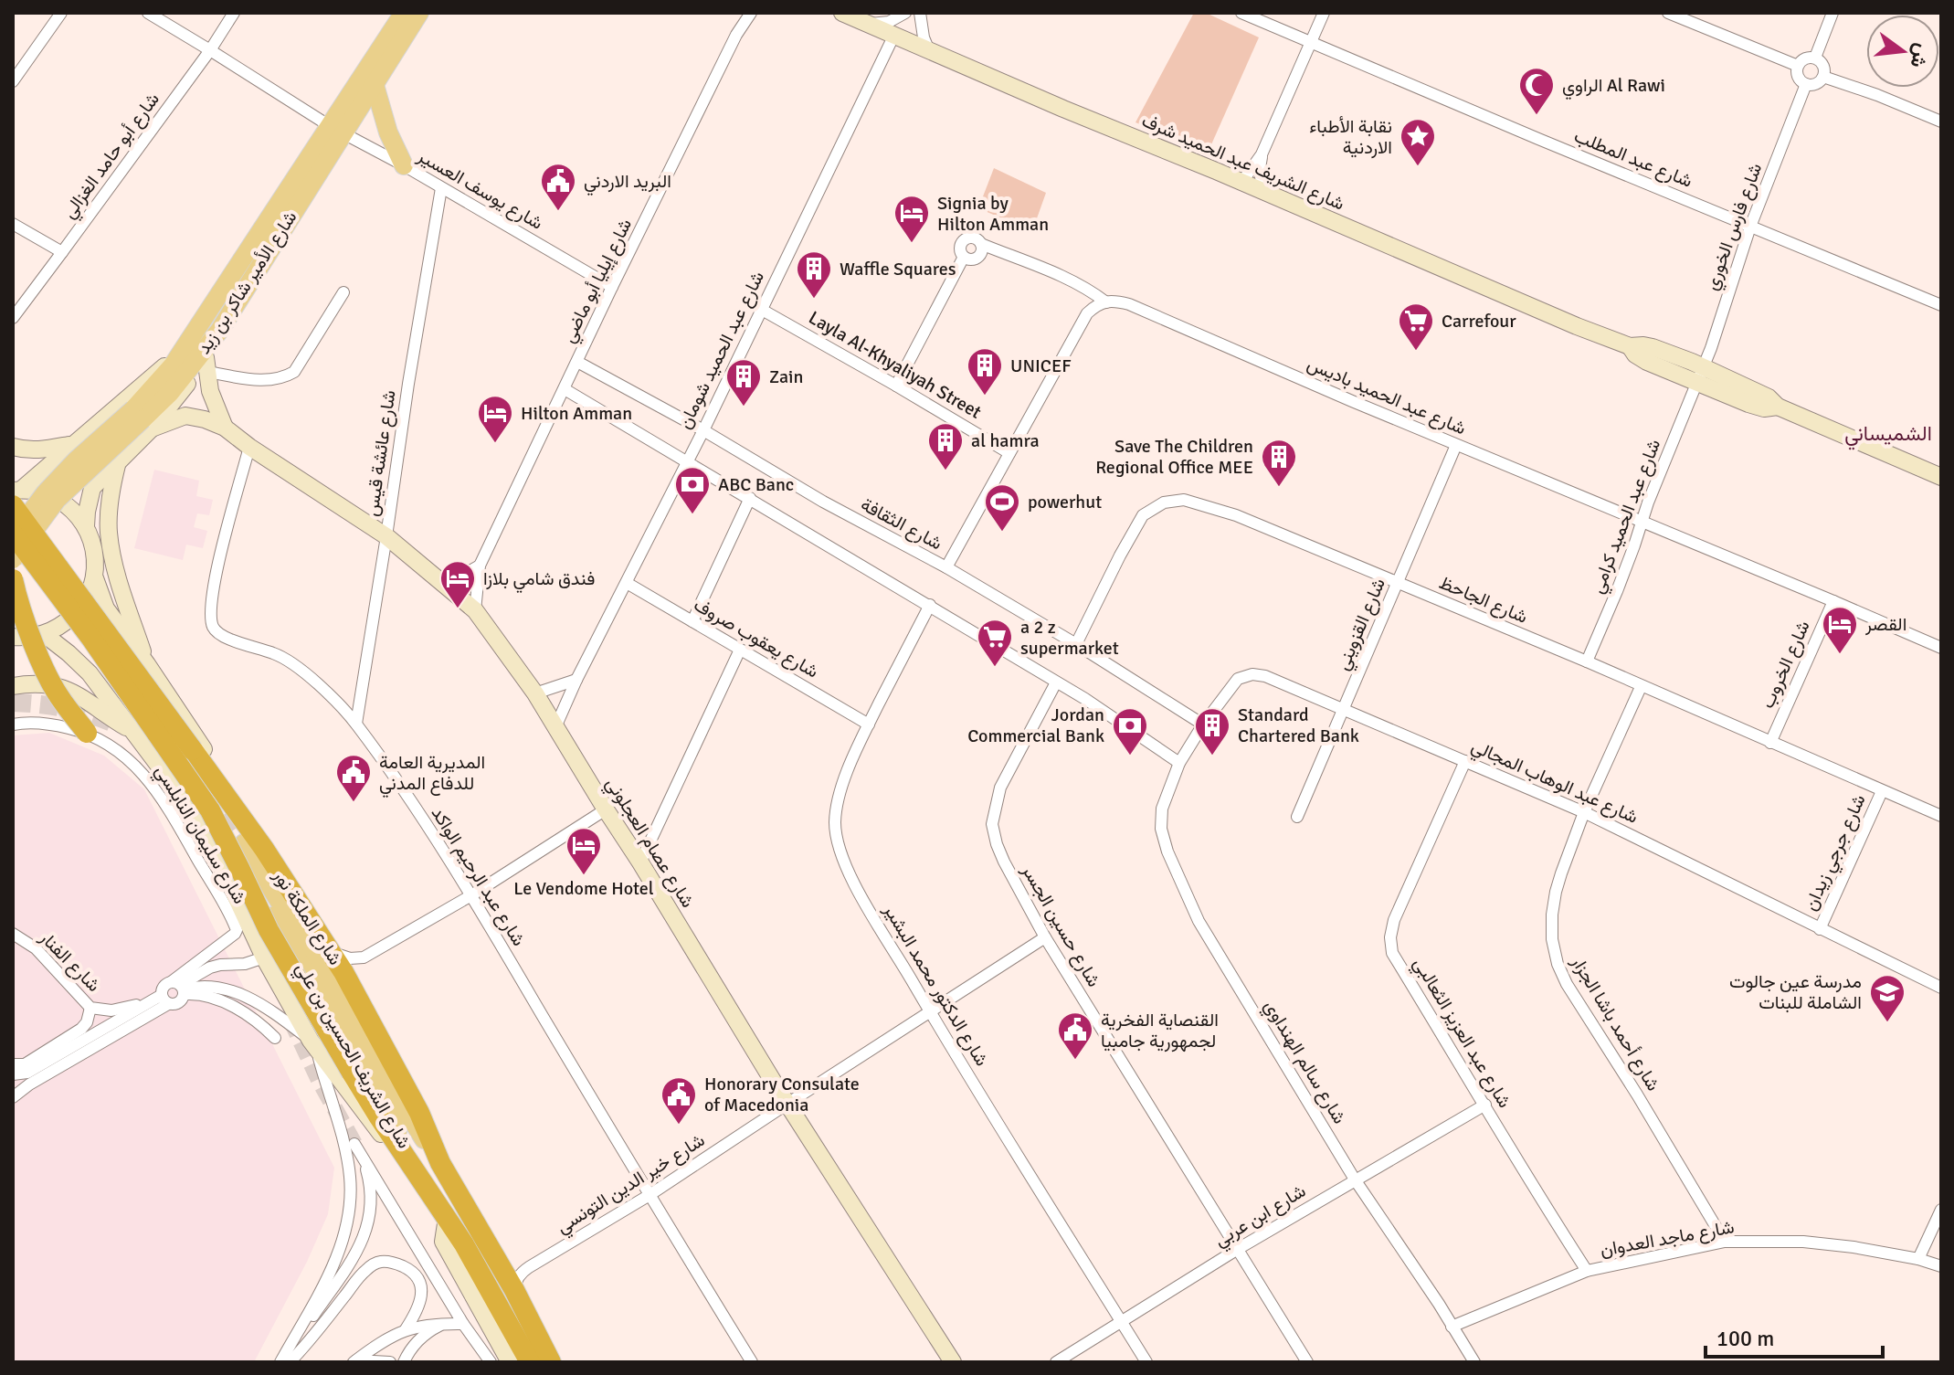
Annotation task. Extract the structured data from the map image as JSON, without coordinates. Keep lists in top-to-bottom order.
{
  "streets": {
    "highway": ["شارع الملكة نور"],
    "main road": ["شارع الأمير شاكر بن زيد", "شارع الشريف الحسين بن علي"],
    "street": [
      "شارع أبو حامد الغزالي",
      "شارع عبد المطلب",
      "شارع الشريف عبد الحميد شرف",
      "شارع يوسف العسير",
      "شارع فارس الخوري",
      "شارع إيليا أبو ماضي",
      "شارع عبد الحميد شومان",
      "Layla Al-Khyaliyah Street",
      "شارع عبد الحميد باديس",
      "شارع عائشة قيس",
      "شارع عبد الحميد كرامي",
      "شارع الثقافة",
      "شارع الجاحظ",
      "شارع القزويني",
      "شارع يعقوب صروف",
      "شارع الخروب",
      "شارع عبد الوهاب المجالي",
      "شارع سليمان النابلسي",
      "شارع عصام العجلوني",
      "شارع جرجي زيدان",
      "شارع عبد الرحيم الواكد",
      "شارع حسين الجسر",
      "شارع الفنار",
      "شارع الدكتور محمد البشير",
      "شارع أحمد باشا الجزار",
      "شارع عبد العزيز الثعالبي",
      "شارع سالم الهنداوي",
      "شارع خير الدين التونسي",
      "شارع ابن عربي",
      "شارع ماجد العدوان"
    ]
  },
  "crossings": [
    ["شارع أبو حامد الغزالي", "شارع يوسف العسير"],
    ["شارع عبد المطلب", "شارع فارس الخوري"],
    ["شارع الشريف عبد الحميد شرف", "شارع فارس الخوري"],
    ["شارع الشريف عبد الحميد شرف", "شارع عبد الحميد شومان"],
    ["شارع الشريف عبد الحميد شرف", "شارع عبد الحميد كرامي"],
    ["شارع يوسف العسير", "شارع إيليا أبو ماضي"],
    ["شارع يوسف العسير", "شارع الأمير شاكر بن زيد"],
    ["شارع يوسف العسير", "شارع عائشة قيس"],
    ["شارع فارس الخوري", "شارع عبد الحميد كرامي"],
    ["شارع إيليا أبو ماضي", "شارع الثقافة"],
    ["شارع إيليا أبو ماضي", "شارع عصام العجلوني"],
    ["شارع الأمير شاكر بن زيد", "شارع عصام العجلوني"],
    ["شارع الأمير شاكر بن زيد", "شارع الملكة نور"],
    ["شارع عبد الحميد شومان", "Layla Al-Khyaliyah Street"],
    ["شارع عبد الحميد شومان", "شارع الثقافة"],
    ["شارع عبد الحميد شومان", "شارع يعقوب صروف"],
    ["شارع عبد الحميد شومان", "شارع عصام العجلوني"],
    ["شارع عبد الحميد باديس", "شارع عبد الحميد كرامي"],
    ["شارع عبد الحميد باديس", "شارع القزويني"],
    ["شارع عبد الحميد باديس", "شارع الخروب"],
    ["شارع عائشة قيس", "شارع عصام العجلوني"],
    ["شارع عائشة قيس", "شارع عبد الرحيم الواكد"],
    ["شارع عبد الحميد كرامي", "شارع الجاحظ"],
    ["شارع الثقافة", "شارع الجاحظ"],
    ["شارع الثقافة", "شارع عبد الوهاب المجالي"],
    ["شارع الجاحظ", "شارع القزويني"],
    ["شارع الجاحظ", "شارع الخروب"],
    ["شارع الجاحظ", "شارع جرجي زيدان"],
    ["شارع الجاحظ", "شارع أحمد باشا الجزار"],
    ["شارع القزويني", "شارع عبد الوهاب المجالي"],
    ["شارع يعقوب صروف", "شارع الدكتور محمد البشير"],
    ["شارع عبد الوهاب المجالي", "شارع جرجي زيدان"],
    ["شارع عبد الوهاب المجالي", "شارع أحمد باشا الجزار"],
    ["شارع عبد الوهاب المجالي", "شارع عبد العزيز الثعالبي"],
    ["شارع عبد الوهاب المجالي", "شارع سالم الهنداوي"],
    ["شارع عصام العجلوني", "شارع عبد الرحيم الواكد"],
    ["شارع عصام العجلوني", "شارع خير الدين التونسي"],
    ["شارع عبد الرحيم الواكد", "شارع خير الدين التونسي"],
    ["شارع الملكة نور", "شارع الشريف الحسين بن علي"],
    ["شارع حسين الجسر", "شارع خير الدين التونسي"],
    ["شارع حسين الجسر", "شارع ابن عربي"],
    ["شارع الدكتور محمد البشير", "شارع خير الدين التونسي"],
    ["شارع الدكتور محمد البشير", "شارع ابن عربي"],
    ["شارع أحمد باشا الجزار", "شارع ماجد العدوان"],
    ["شارع عبد العزيز الثعالبي", "شارع ابن عربي"],
    ["شارع عبد العزيز الثعالبي", "شارع ماجد العدوان"],
    ["شارع سالم الهنداوي", "شارع ابن عربي"],
    ["شارع سالم الهنداوي", "شارع ماجد العدوان"]
  ],
  "districts": ["الشميساني"],
  "places": {
    "mosque": ["الراوي Al Rawi"],
    "place": ["نقابة الأطباء الاردنية"],
    "public building": [
      "البريد الاردني",
      "المديرية العامة للدفاع المدني",
      "القنصاية الفخرية لجمهورية جامبيا",
      "Honorary Consulate of Macedonia"
    ],
    "hotel": [
      "Signia by Hilton Amman",
      "Hilton Amman",
      "فندق شامي بلازا",
      "القصر",
      "Le Vendome Hotel"
    ],
    "building": [
      "Waffle Squares",
      "UNICEF",
      "Zain",
      "al hamra",
      "Save The Children Regional Office MEE",
      "Standard Chartered Bank"
    ],
    "supermarket": ["Carrefour", "a 2 z supermarket"],
    "bank": ["ABC Banc", "Jordan Commercial Bank"],
    "sports": ["powerhut"],
    "school or university": ["مدرسة عين جالوت الشاملة للبنات"]
  },
  "scale_bar": "100 m",
  "north": "right"
}
